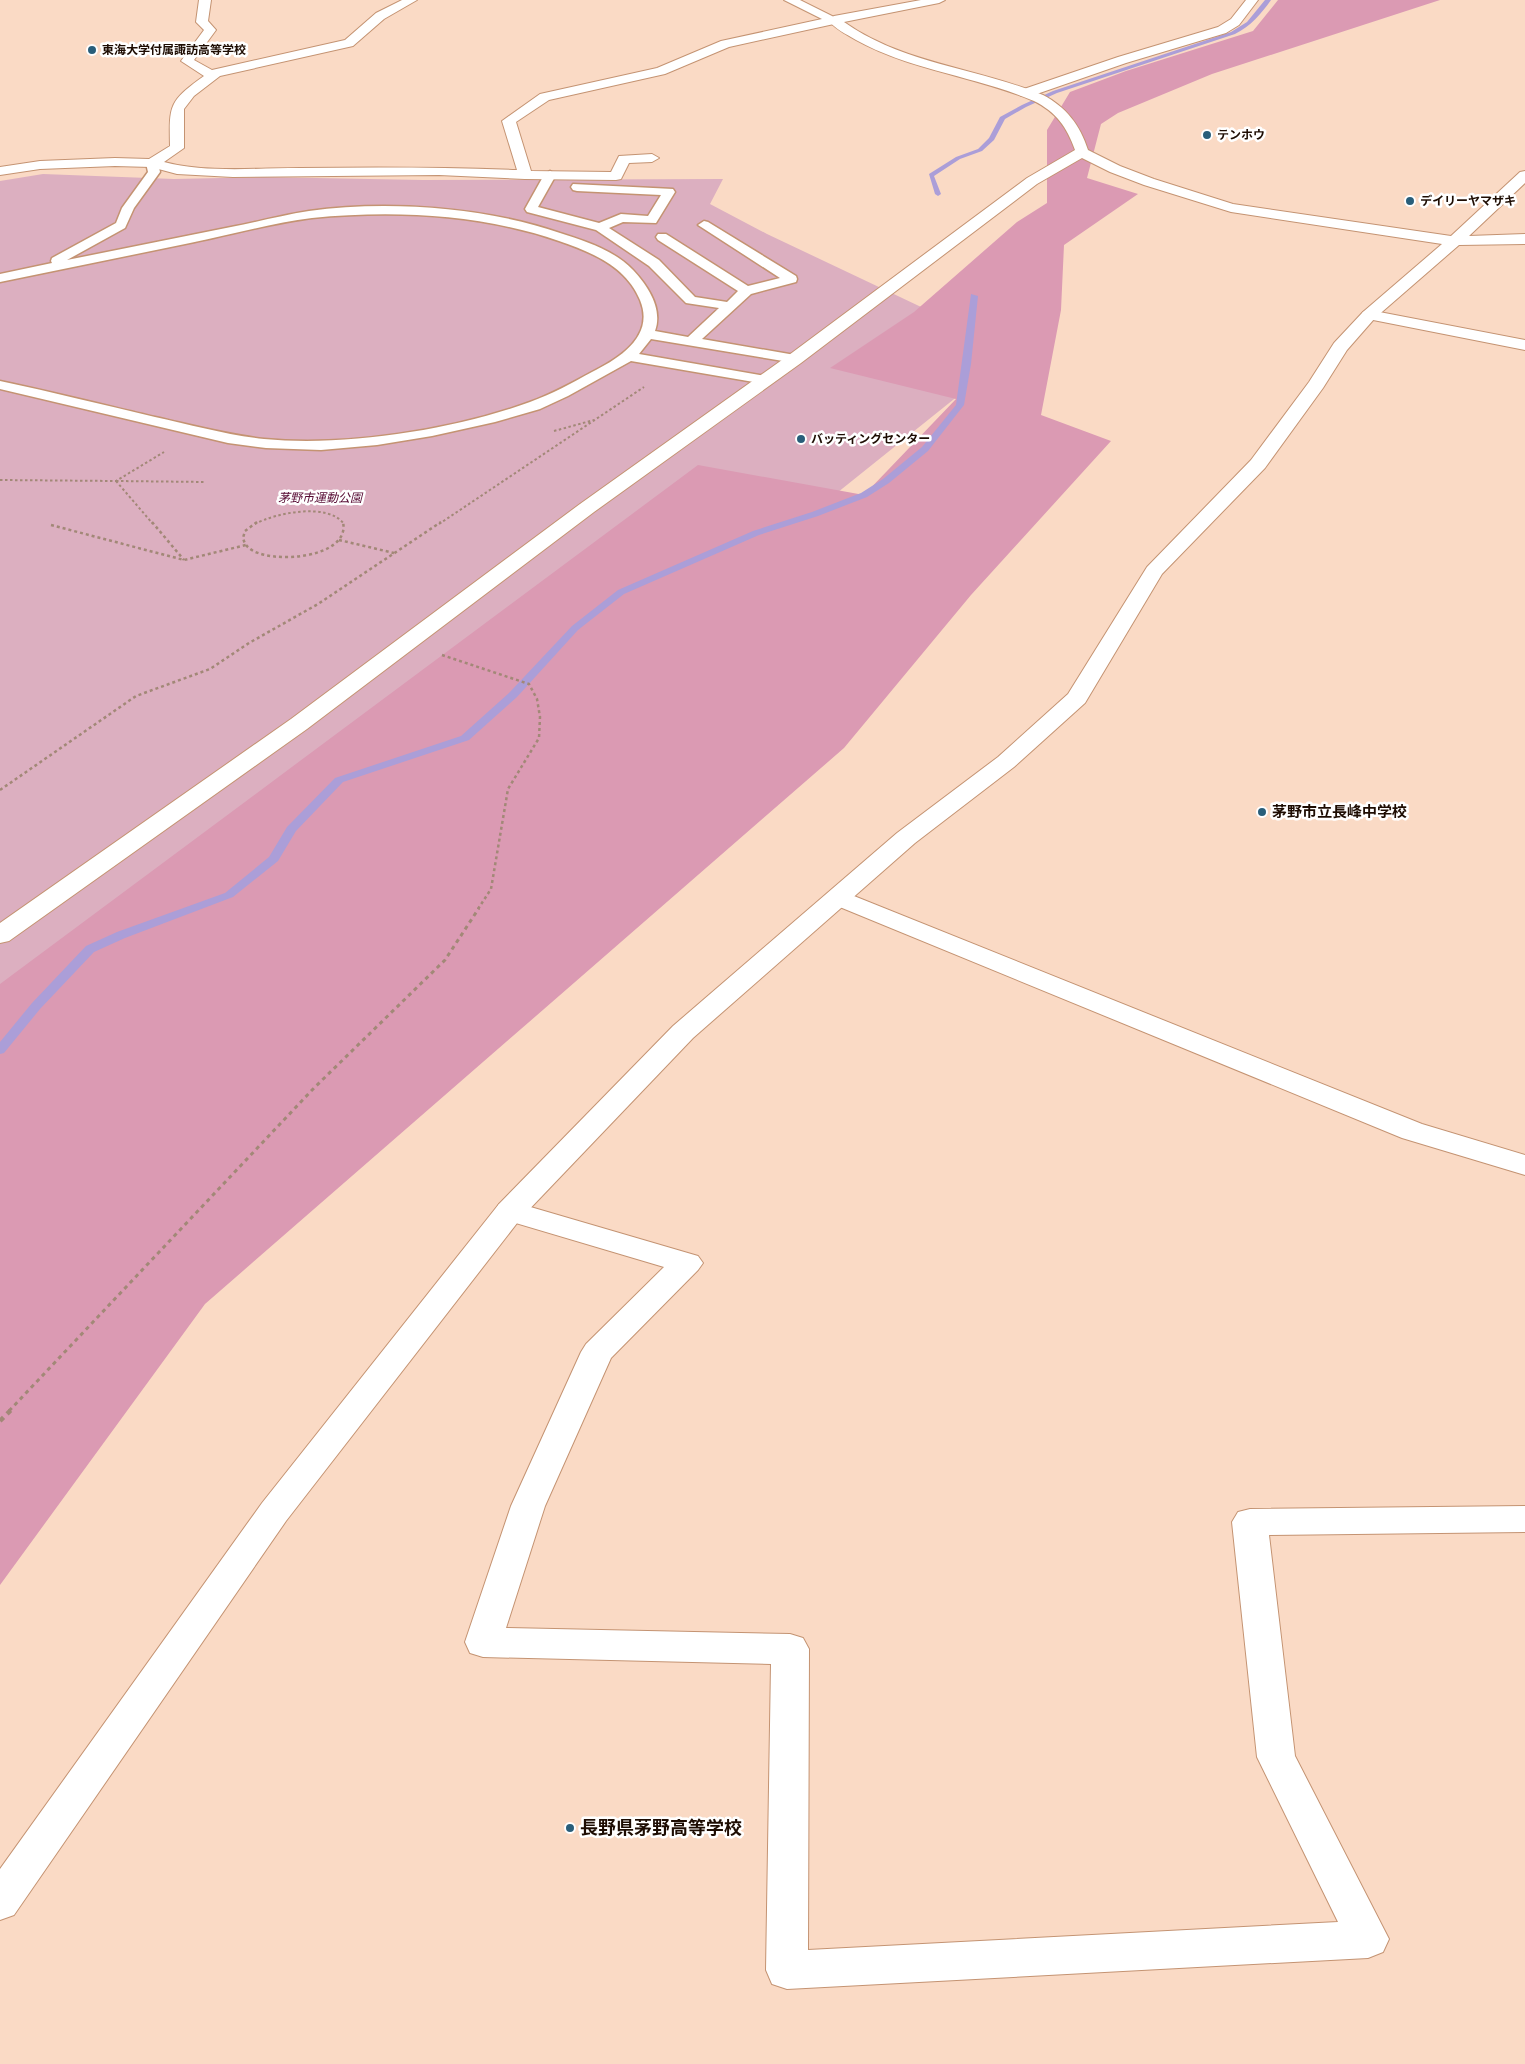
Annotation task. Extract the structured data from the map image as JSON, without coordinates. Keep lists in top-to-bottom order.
{
  "parks": ["茅野市運動公園"],
  "places": [
    "東海大学付属諏訪高等学校",
    "テンホウ",
    "デイリーヤマザキ",
    "バッティングセンター",
    "茅野市立長峰中学校",
    "長野県茅野高等学校"
  ]
}
